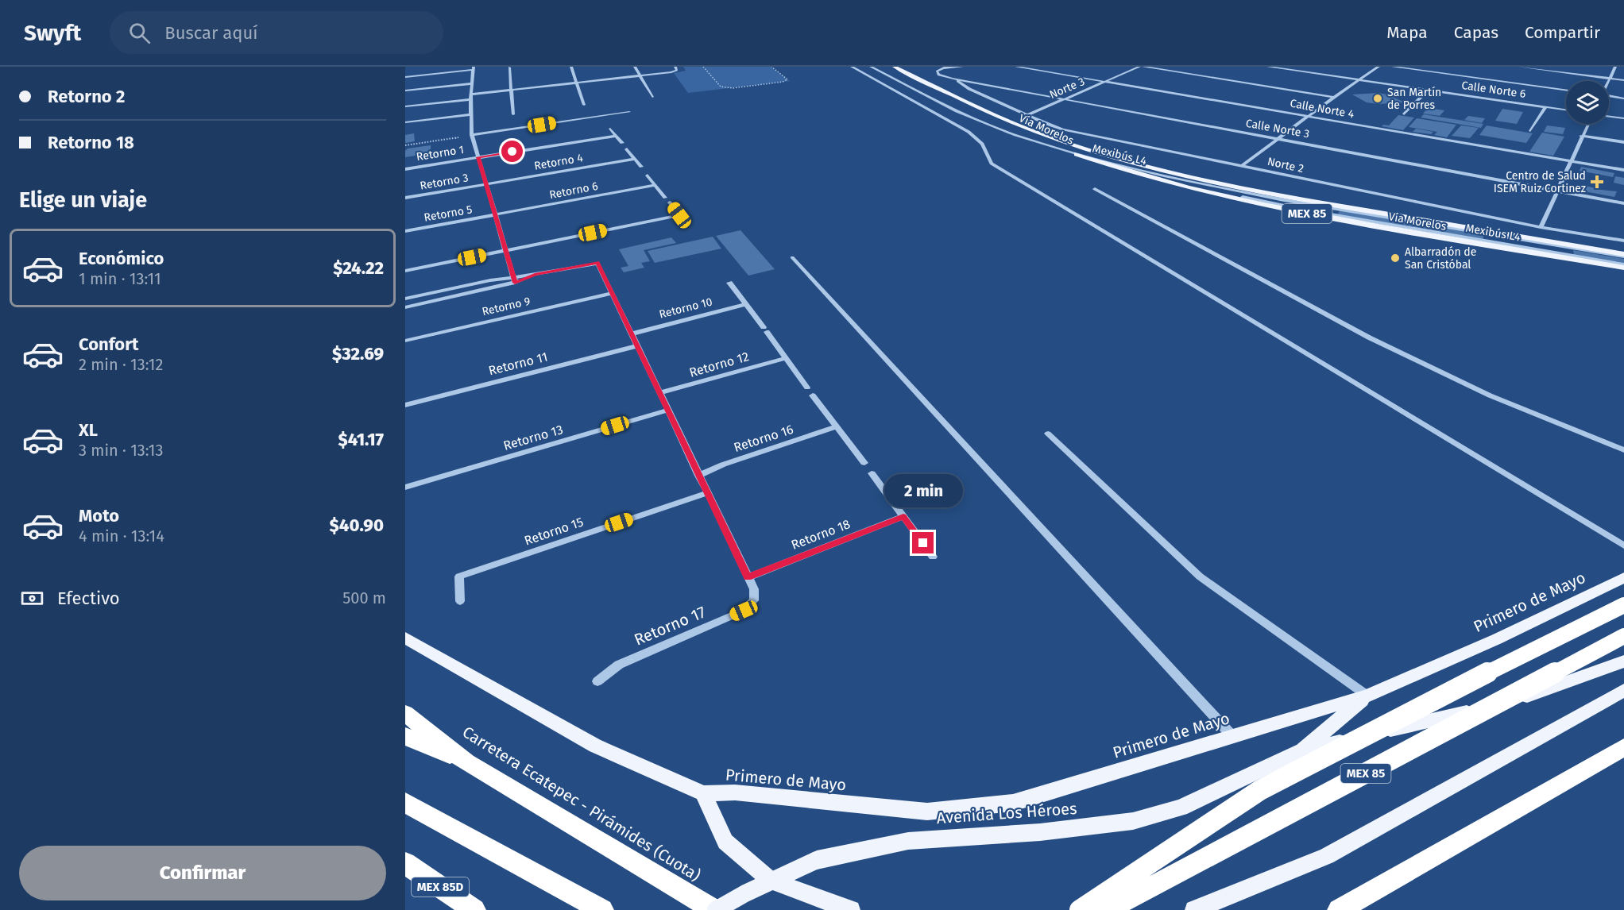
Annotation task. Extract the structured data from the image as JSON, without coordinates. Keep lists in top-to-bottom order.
{
  "streets": {
    "highway": ["MEX 85", "Carretera Ecatepec - Pirámides (Cuota)", "MEX 85D"],
    "main road": ["Vía Morelos", "Primero de Mayo", "Avenida Los Héroes"],
    "street": [
      "Norte 3",
      "Calle Norte 6",
      "Calle Norte 4",
      "Calle Norte 3",
      "Retorno 1",
      "Mexibús L4",
      "Retorno 4",
      "Norte 2",
      "Retorno 3",
      "Retorno 6",
      "Retorno 5",
      "Retorno 9",
      "Retorno 10",
      "Retorno 11",
      "Retorno 12",
      "Retorno 13",
      "Retorno 16",
      "Retorno 15",
      "Retorno 18",
      "Retorno 17"
    ]
  },
  "crossings": [
    ["Norte 3", "Calle Norte 4"],
    ["Norte 3", "Calle Norte 3"],
    ["Norte 3", "Norte 2"],
    ["Calle Norte 3", "Norte 2"],
    ["Vía Morelos", "Mexibús L4"],
    ["Vía Morelos", "MEX 85"],
    ["Retorno 4", "Retorno 3"],
    ["Retorno 6", "Retorno 5"],
    ["Retorno 18", "Retorno 17"],
    ["Carretera Ecatepec - Pirámides (Cuota)", "Avenida Los Héroes"]
  ],
  "places": {
    "other": ["San Martín de Porres", "Albarradón de San Cristóbal"],
    "health": ["Centro de Salud ISEM Ruiz Cortinez"]
  },
  "page": {
    "header": "Swyft",
    "search": "Buscar aquí",
    "nav": ["Mapa", "Capas", "Compartir"],
    "banner": ["Retorno 2", "Retorno 18"],
    "heading": "Elige un viaje",
    "list": [
      {
        "name": "Económico",
        "note": "1 min · 13:11",
        "value": "$24.22"
      },
      {
        "name": "Confort",
        "note": "2 min · 13:12",
        "value": "$32.69"
      },
      {
        "name": "XL",
        "note": "3 min · 13:13",
        "value": "$41.17"
      },
      {
        "name": "Moto",
        "note": "4 min · 13:14",
        "value": "$40.90"
      }
    ],
    "bubble": "2 min",
    "pay": ["Efectivo", "500 m"],
    "buttons": "Confirmar"
  }
}
